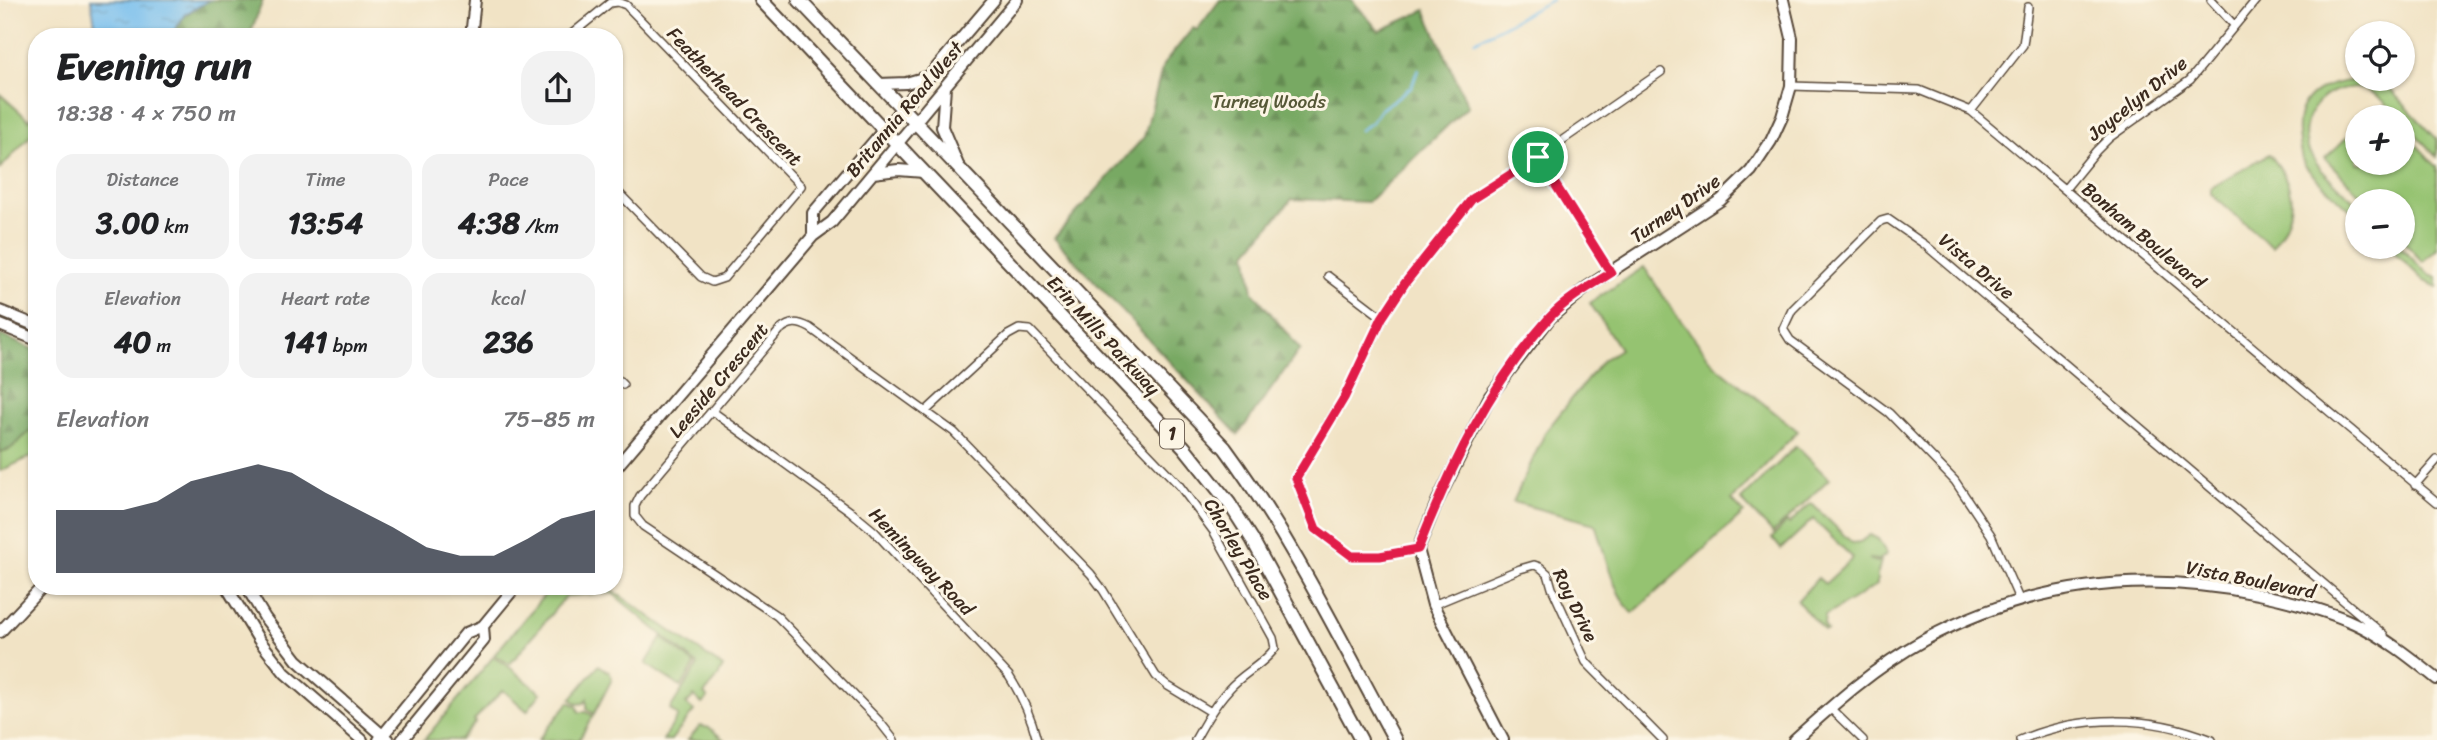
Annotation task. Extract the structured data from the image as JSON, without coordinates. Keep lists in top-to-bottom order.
{
  "streets": {
    "main road": ["Erin Mills Parkway", "1"],
    "street": [
      "Featherhead Crescent",
      "Joycelyn Drive",
      "Britannia Road West",
      "Turney Drive",
      "Bonham Boulevard",
      "Vista Drive",
      "Leeside Crescent",
      "Chorley Place",
      "Hemingway Road",
      "Vista Boulevard",
      "Roy Drive"
    ]
  },
  "crossings": [
    ["Joycelyn Drive", "Bonham Boulevard"],
    ["Britannia Road West", "Erin Mills Parkway"],
    ["Turney Drive", "Bonham Boulevard"],
    ["Vista Drive", "Vista Boulevard"],
    ["Leeside Crescent", "Chorley Place"],
    ["Leeside Crescent", "Hemingway Road"]
  ],
  "parks": ["Turney Woods"],
  "page": {
    "map_buttons": ["+", "−"],
    "heading": ["Evening run", "18:38 · 4 × 750 m"],
    "stats": [
      ["Distance", "3.00 km"],
      ["Time", "13:54"],
      ["Pace", "4:38 /km"],
      ["Elevation", "40 m"],
      ["Heart rate", "141 bpm"],
      ["kcal", "236"]
    ],
    "chart": ["Elevation", "75–85 m"]
  }
}
